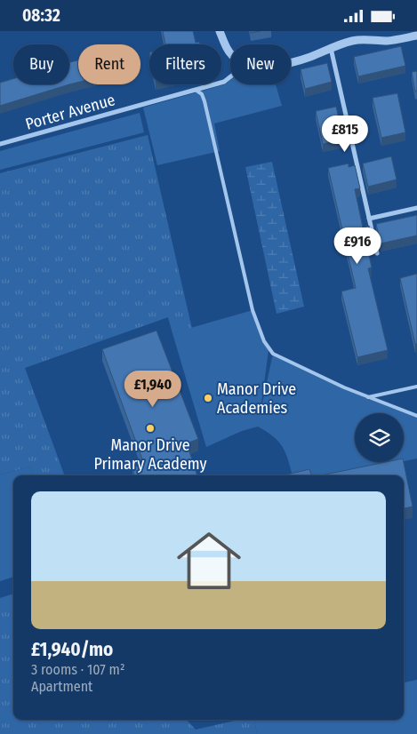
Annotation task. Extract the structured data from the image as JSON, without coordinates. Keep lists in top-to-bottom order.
{
  "streets": {
    "street": ["Porter Avenue"]
  },
  "places": ["Manor Drive Academies", "Manor Drive Primary Academy"],
  "page": {
    "status": "08:32",
    "chip": [
      "Buy",
      "Rent",
      "Filters",
      "New"
    ],
    "price": ["£815", "£916", "£1,940"],
    "list": [
      {
        "name": "£1,940/mo",
        "note": "3 rooms · 107 m² · Apartment"
      }
    ]
  }
}
